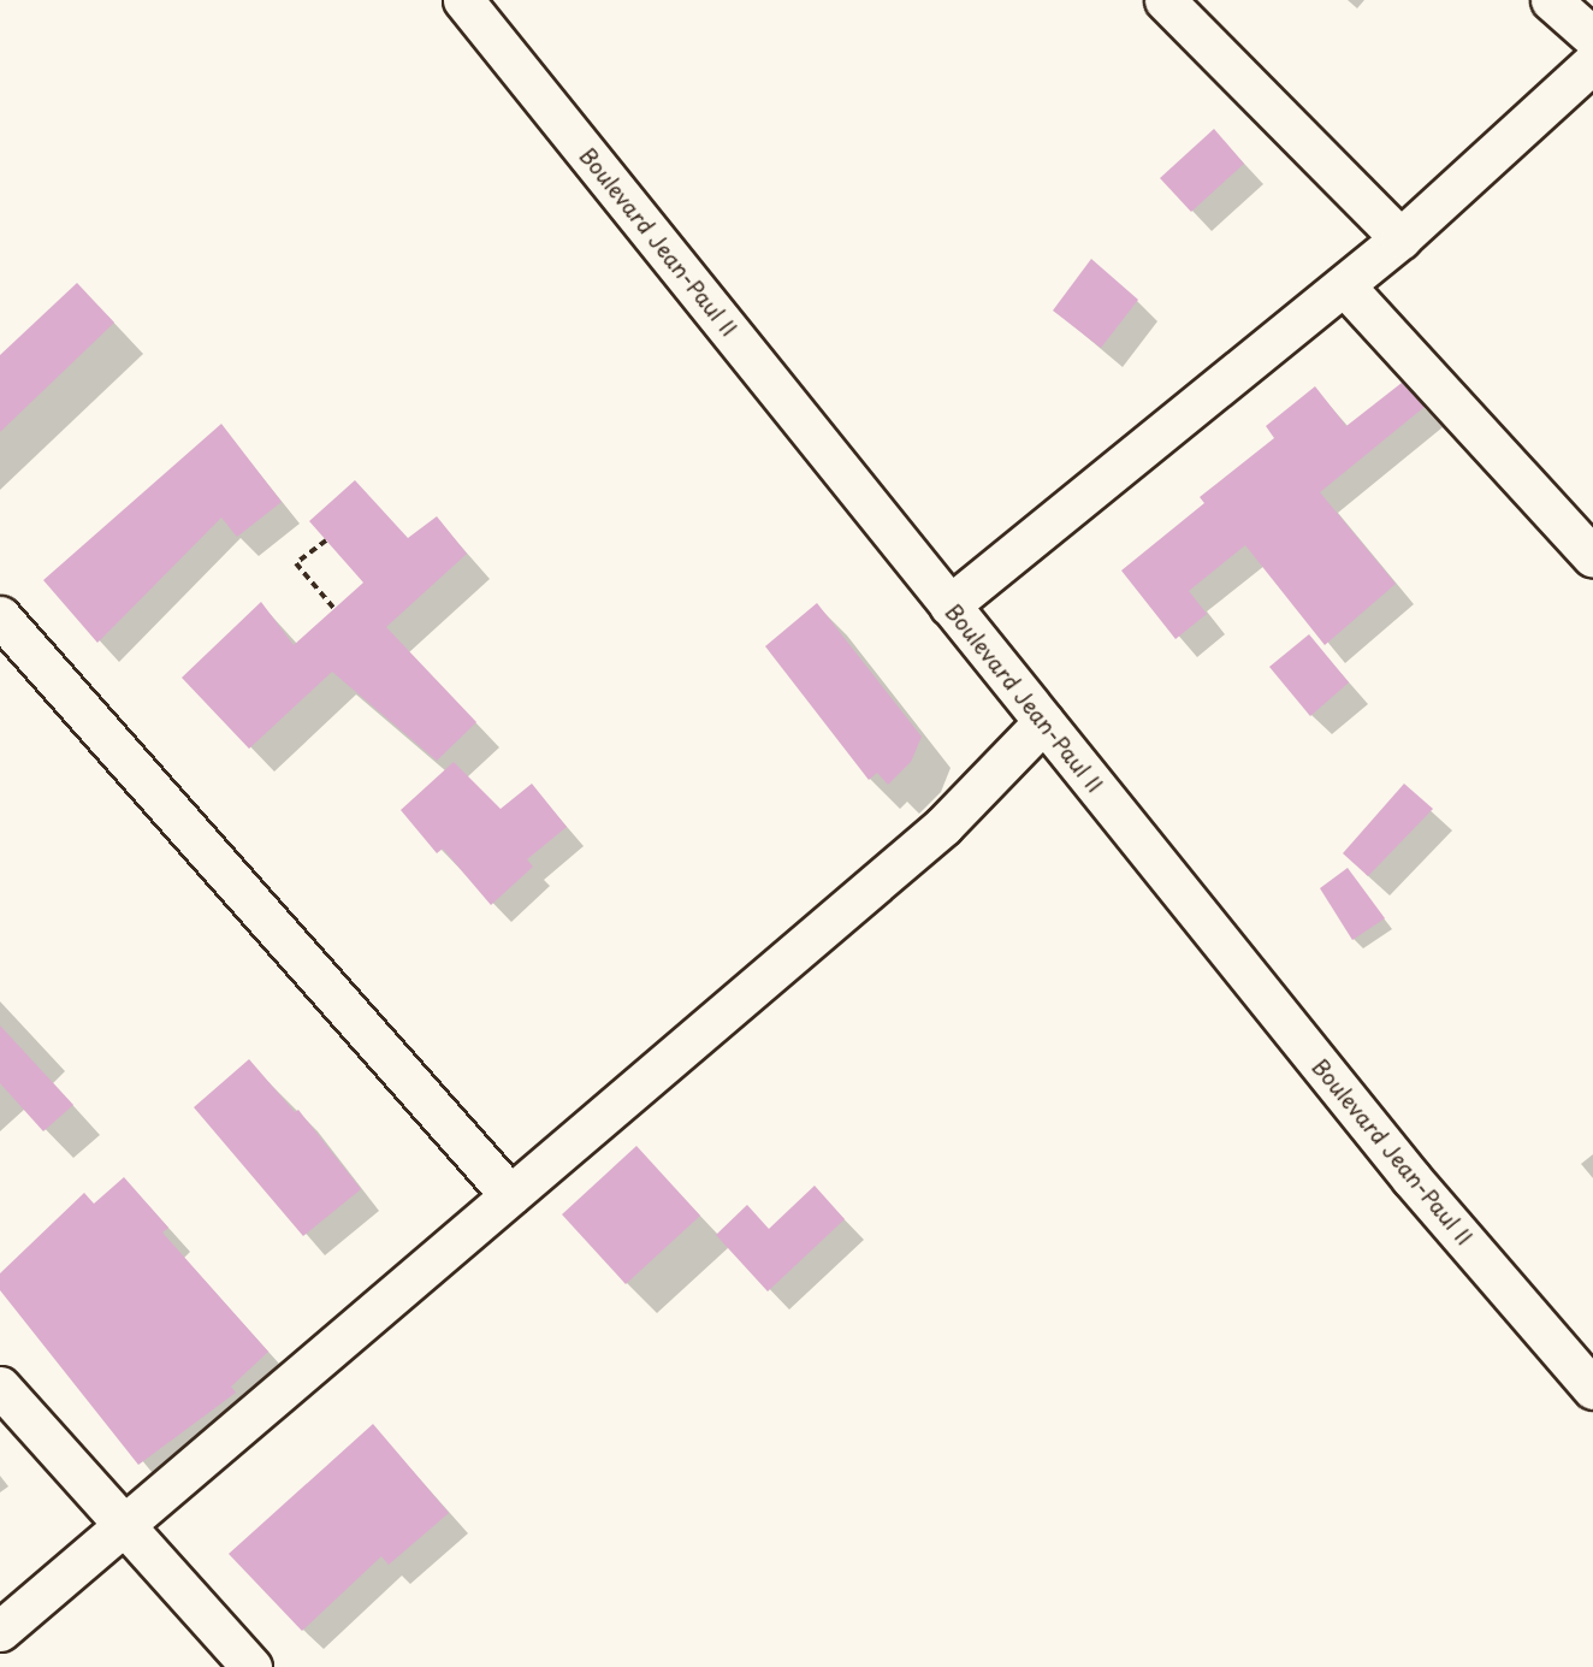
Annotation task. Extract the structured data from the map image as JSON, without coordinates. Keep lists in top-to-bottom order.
{
  "streets": {
    "street": ["Boulevard Jean-Paul II"]
  }
}
